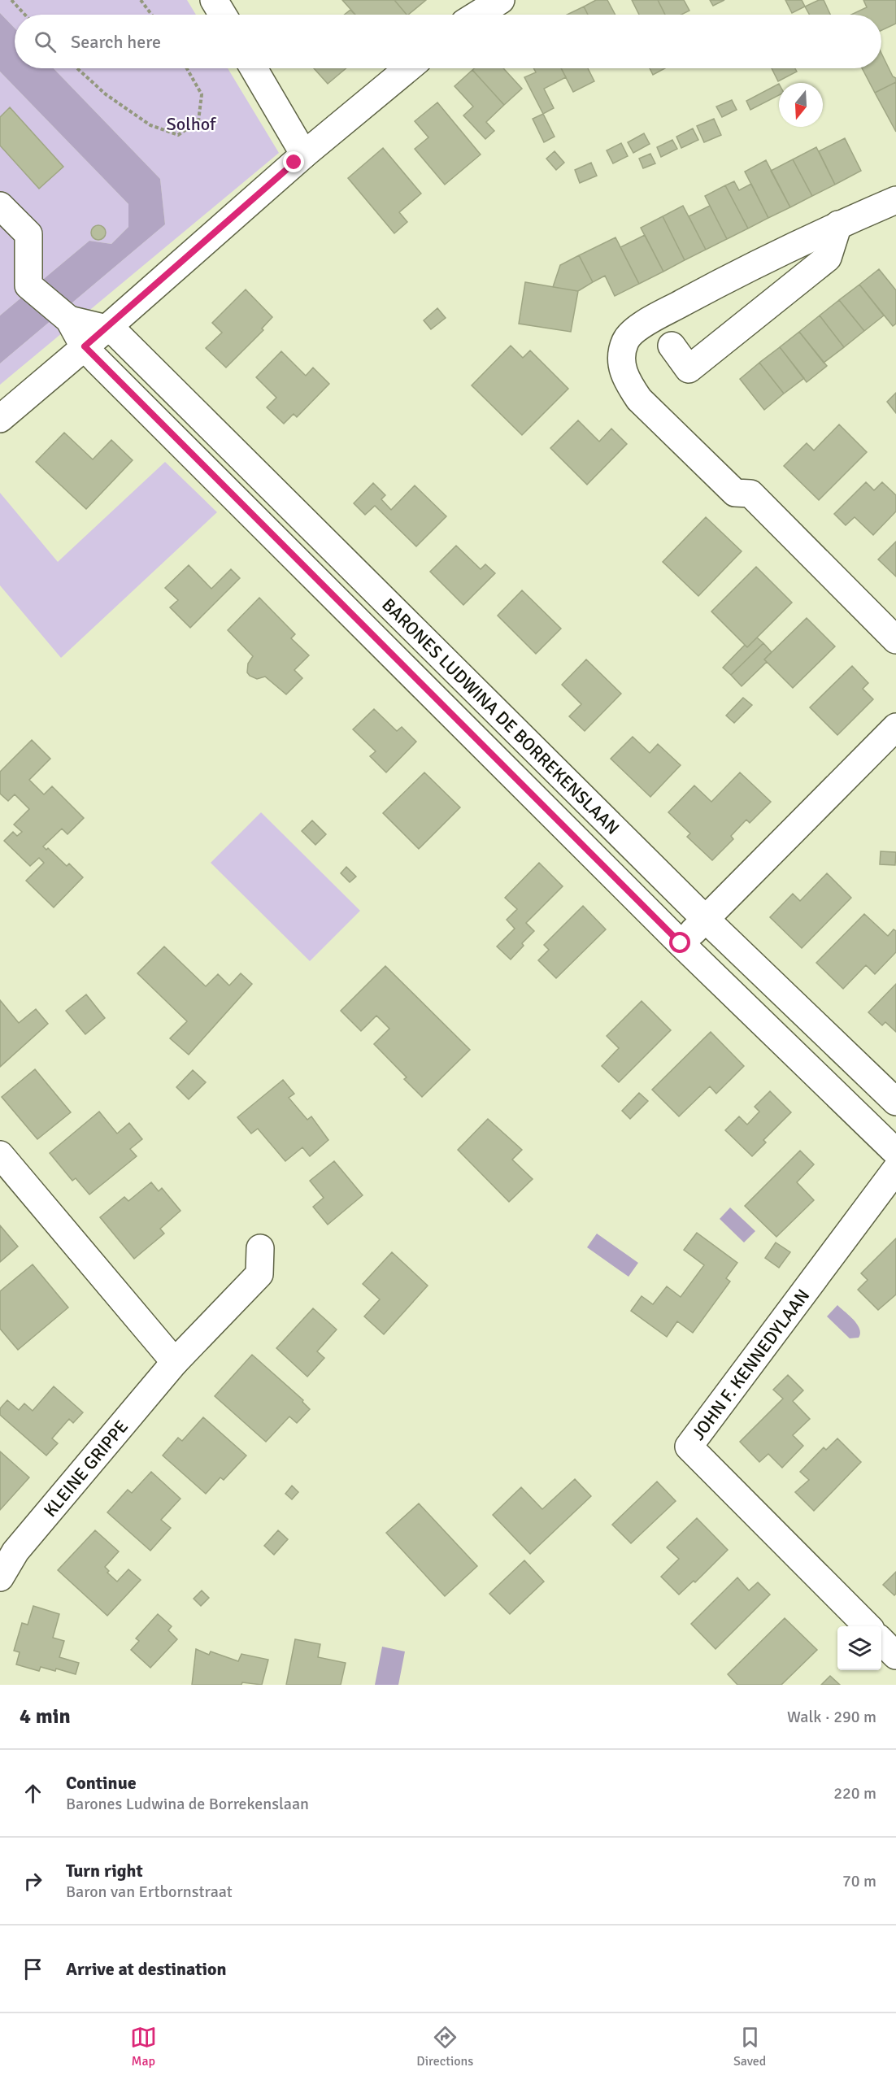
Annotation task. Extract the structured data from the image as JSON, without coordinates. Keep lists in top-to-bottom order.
{
  "streets": {
    "street": ["BARONES LUDWINA DE BORREKENSLAAN", "JOHN F. KENNEDYLAAN", "KLEINE GRIPPE"]
  },
  "parks": ["Solhof"],
  "north": "bottom",
  "page": {
    "search": "Search here",
    "heading": ["4 min", "Walk · 290 m"],
    "list": [
      ["Continue", "Barones Ludwina de Borrekenslaan", "220 m"],
      ["Turn right", "Baron van Ertbornstraat", "70 m"],
      "Arrive at destination"
    ],
    "nav": ["Map", "Directions", "Saved"]
  }
}
